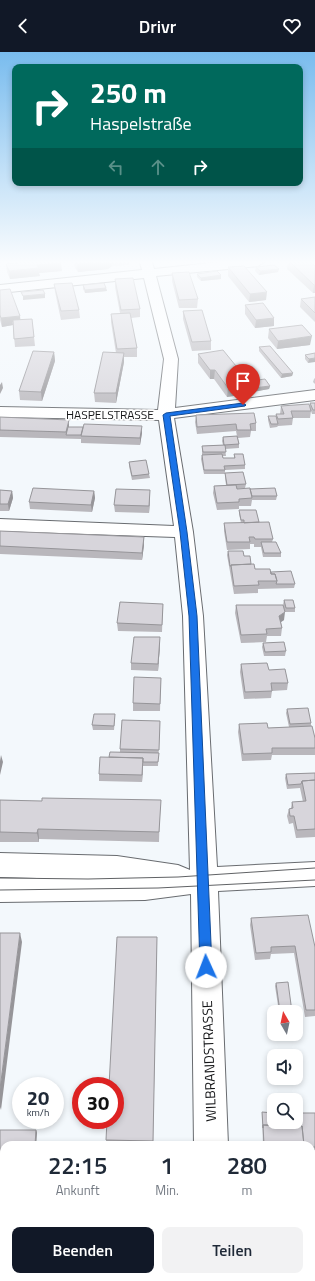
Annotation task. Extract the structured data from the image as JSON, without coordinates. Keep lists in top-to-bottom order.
{
  "streets": {
    "street": ["HASPELSTRASSE", "WILBRANDSTRASSE"]
  },
  "crossings": [
    ["HASPELSTRASSE", "WILBRANDSTRASSE"]
  ],
  "north": "top",
  "page": {
    "header": "Drivr",
    "turn": ["250 m", "Haspelstraße"],
    "speed": "20 km/h",
    "limit": "30",
    "eta": [
      "22:15",
      "Ankunft",
      "1",
      "Min.",
      "280",
      "m"
    ],
    "buttons": ["Beenden", "Teilen"]
  }
}
